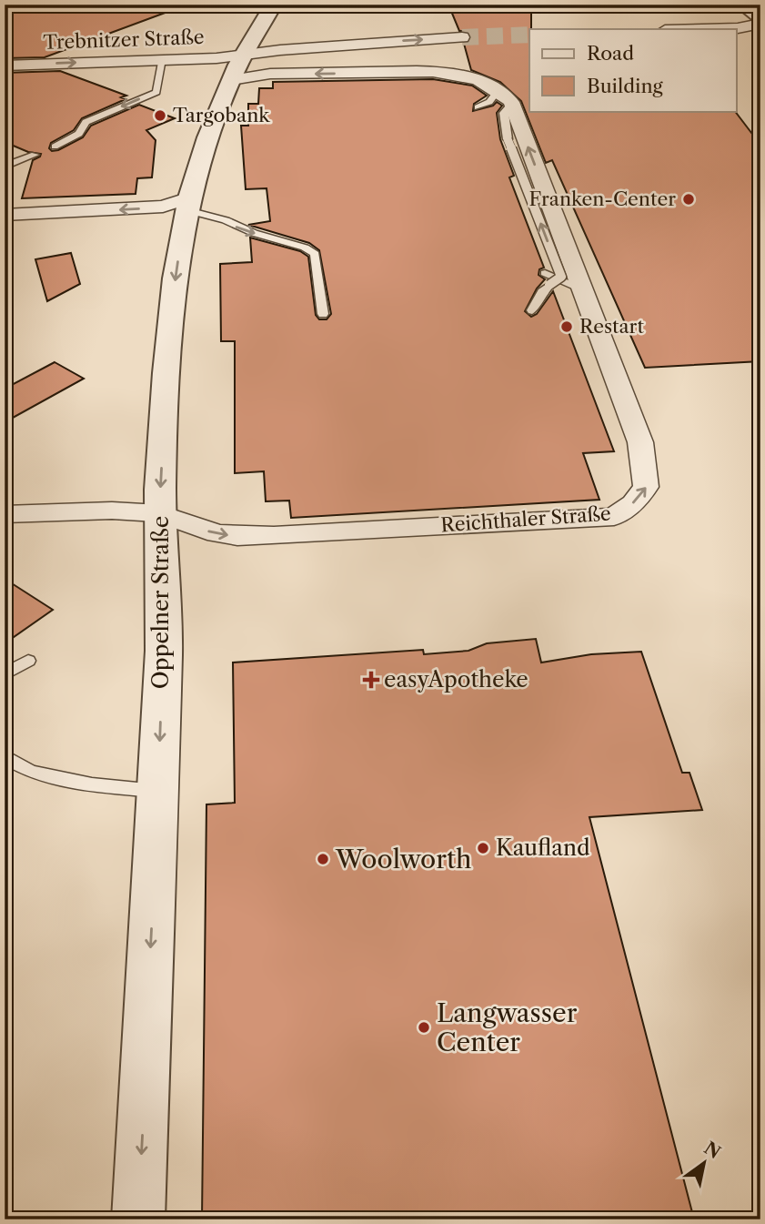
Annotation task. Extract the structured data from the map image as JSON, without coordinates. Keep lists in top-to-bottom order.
{
  "streets": {
    "street": ["Trebnitzer Straße", "Reichthaler Straße", "Oppelner Straße"]
  },
  "crossings": [
    ["Trebnitzer Straße", "Oppelner Straße"],
    ["Reichthaler Straße", "Oppelner Straße"]
  ],
  "one_way": ["Oppelner Straße"],
  "places": {
    "other": [
      "Targobank",
      "Franken-Center",
      "Restart",
      "Kaufland",
      "Woolworth",
      "Langwasser Center"
    ],
    "health": ["easyApotheke"]
  },
  "legend": ["Road", "Building"],
  "north": "top right"
}
